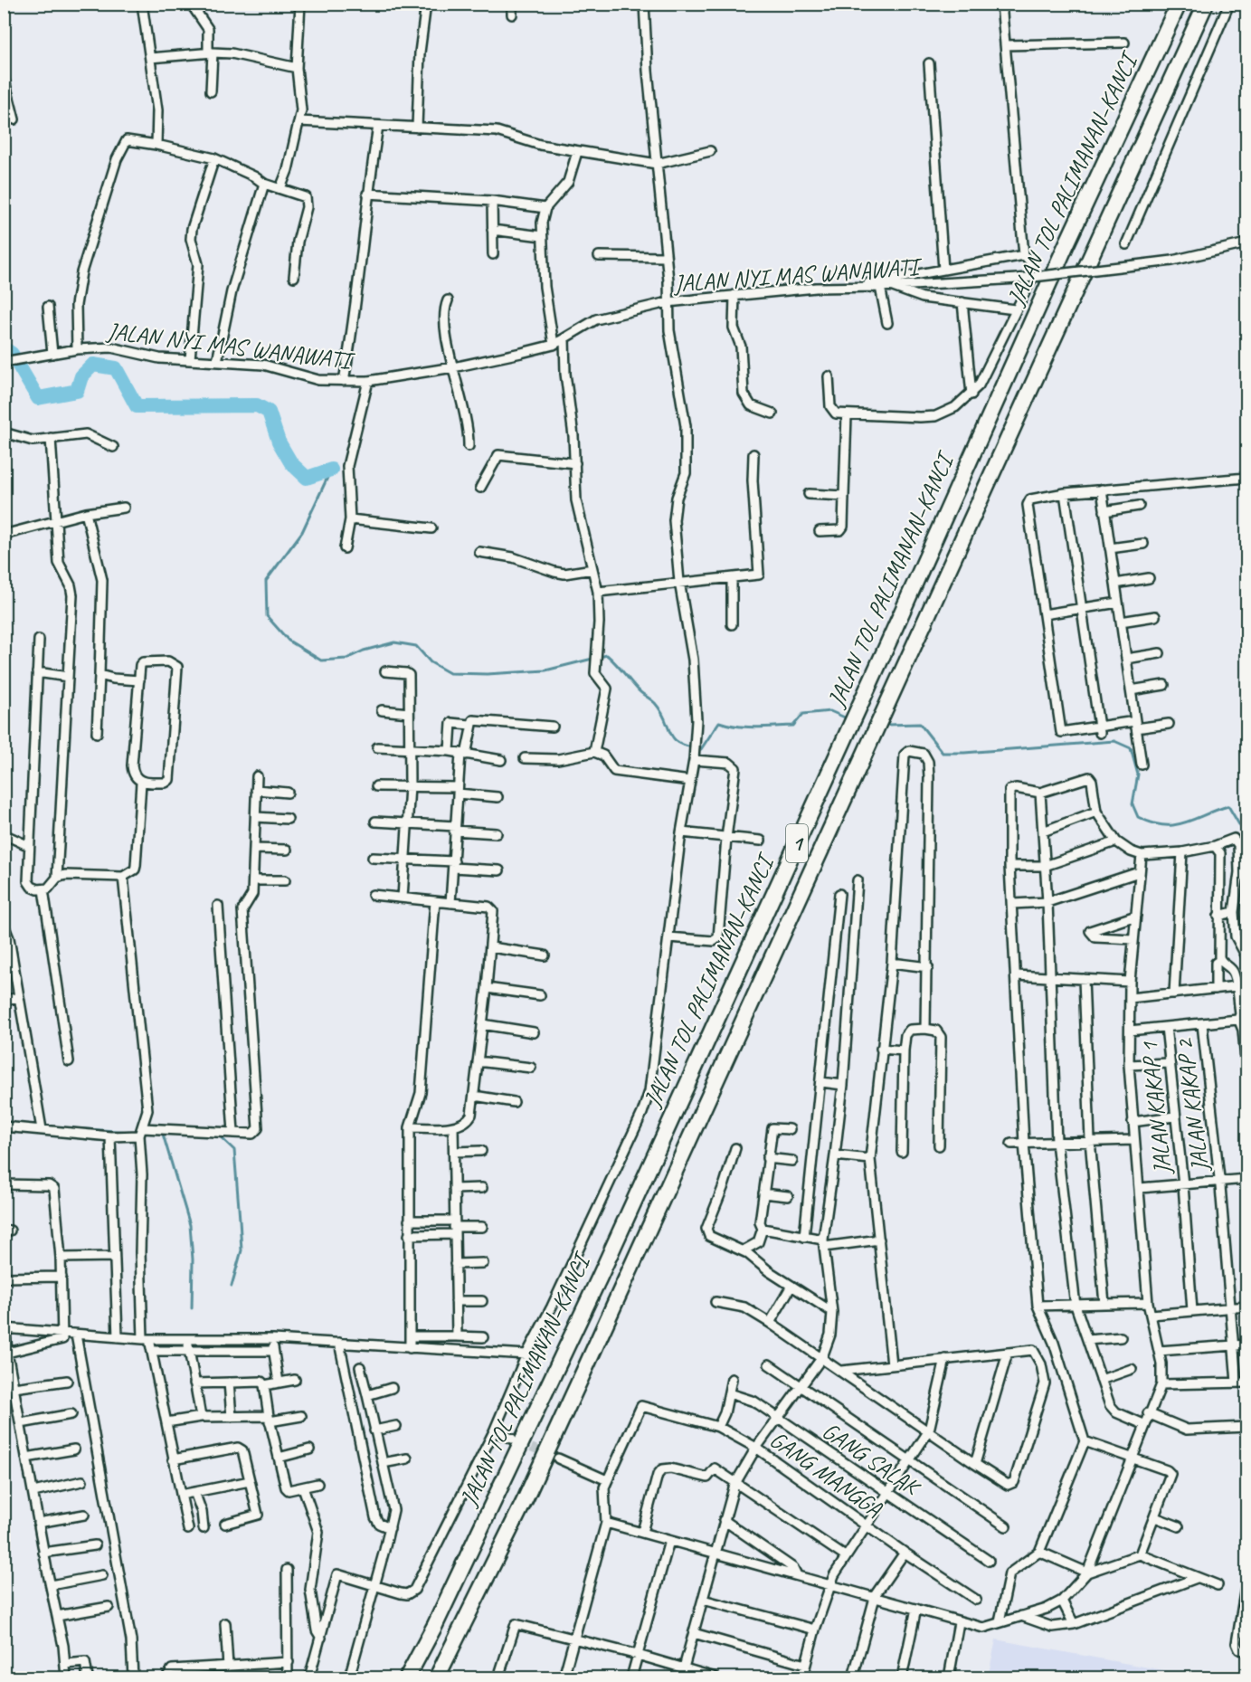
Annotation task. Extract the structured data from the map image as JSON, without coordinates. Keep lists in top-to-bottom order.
{
  "streets": {
    "highway": ["JALAN TOL PALIMANAN–KANCI", "1"],
    "street": [
      "JALAN NYI MAS WANAWATI",
      "JALAN KAKAP 2",
      "JALAN KAKAP 1",
      "GANG SALAK",
      "GANG MANGGA"
    ]
  }
}
